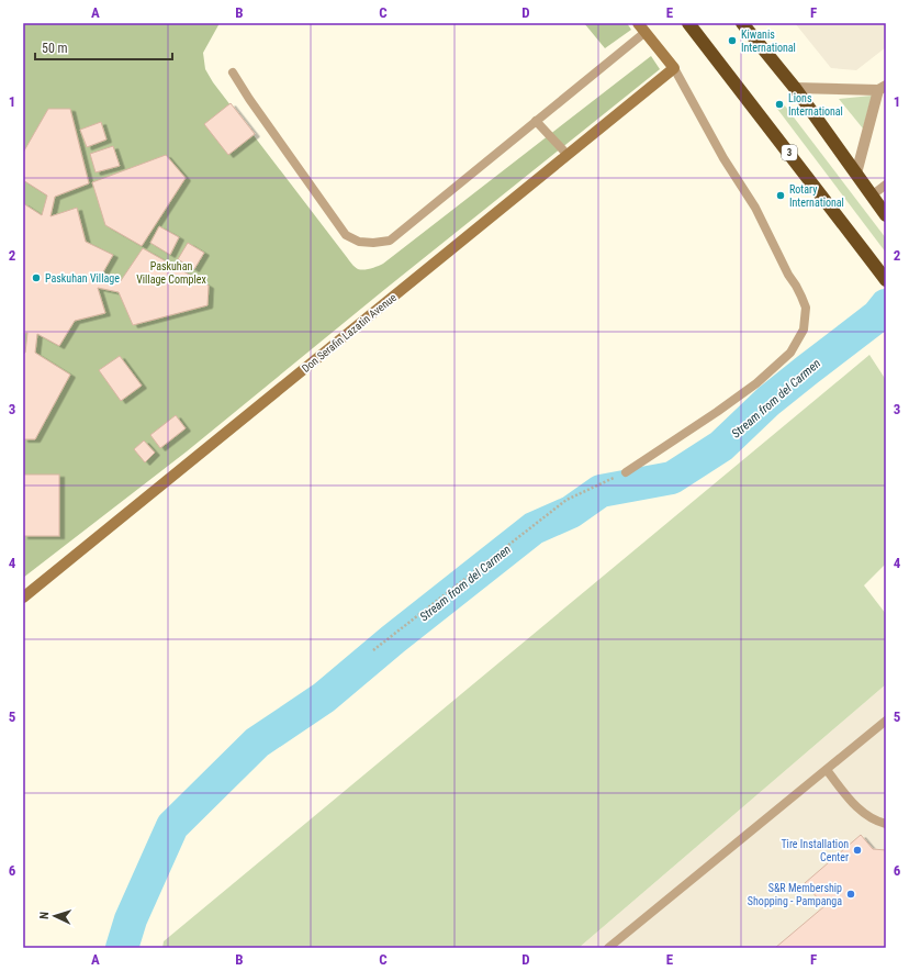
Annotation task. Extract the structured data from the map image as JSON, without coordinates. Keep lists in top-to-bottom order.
{
  "streets": {
    "highway": ["3"],
    "main road": ["Don Serafin Lazatin Avenue"]
  },
  "water": ["Stream from del Carmen"],
  "parks": ["Paskuhan Village Complex"],
  "places": [
    "Kiwanis International",
    "Lions International",
    "Rotary International",
    "Paskuhan Village",
    "Tire Installation Center",
    "S&R Membership Shopping - Pampanga"
  ],
  "scale_bar": "50 m",
  "north": "left",
  "grid": {
    "columns": [
      "A",
      "B",
      "C",
      "D",
      "E",
      "F"
    ],
    "rows": [
      "1",
      "2",
      "3",
      "4",
      "5",
      "6"
    ]
  }
}
